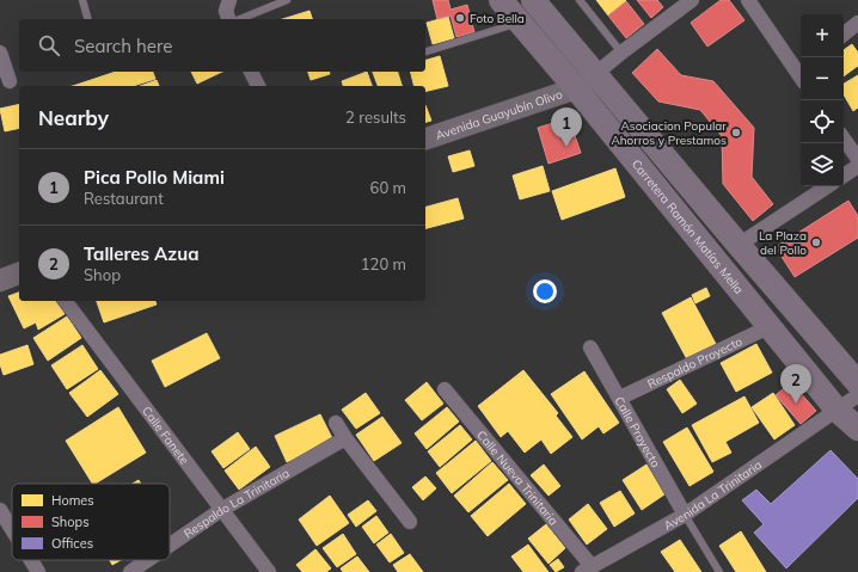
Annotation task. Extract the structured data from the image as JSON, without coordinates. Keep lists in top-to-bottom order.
{
  "streets": {
    "main road": ["Avenida Guayubín Olivo", "Carretera Ramón Matías Mella"],
    "street": [
      "Respaldo Proyecto",
      "Calle Proyecto",
      "Calle Fanete",
      "Calle Nueva Trinitaria",
      "Avenida La Trinitaria",
      "Respaldo La Trinitaria"
    ]
  },
  "crossings": [
    ["Avenida Guayubín Olivo", "Carretera Ramón Matías Mella"],
    ["Carretera Ramón Matías Mella", "Respaldo Proyecto"],
    ["Carretera Ramón Matías Mella", "Avenida La Trinitaria"],
    ["Respaldo Proyecto", "Calle Proyecto"],
    ["Calle Proyecto", "Avenida La Trinitaria"],
    ["Calle Fanete", "Respaldo La Trinitaria"],
    ["Calle Nueva Trinitaria", "Avenida La Trinitaria"]
  ],
  "places": ["Foto Bella", "Asociacion Popular Ahorros y Prestamos", "La Plaza del Pollo"],
  "legend": ["Homes", "Shops", "Offices"],
  "page": {
    "map_buttons": ["+", "−"],
    "search": "Search here",
    "heading": ["Nearby", "2 results"],
    "pins": ["1", "2"],
    "list": [
      {
        "mark": "1",
        "name": "Pica Pollo Miami",
        "note": "Restaurant",
        "value": "60 m"
      },
      {
        "mark": "2",
        "name": "Talleres Azua",
        "note": "Shop",
        "value": "120 m"
      }
    ]
  }
}
